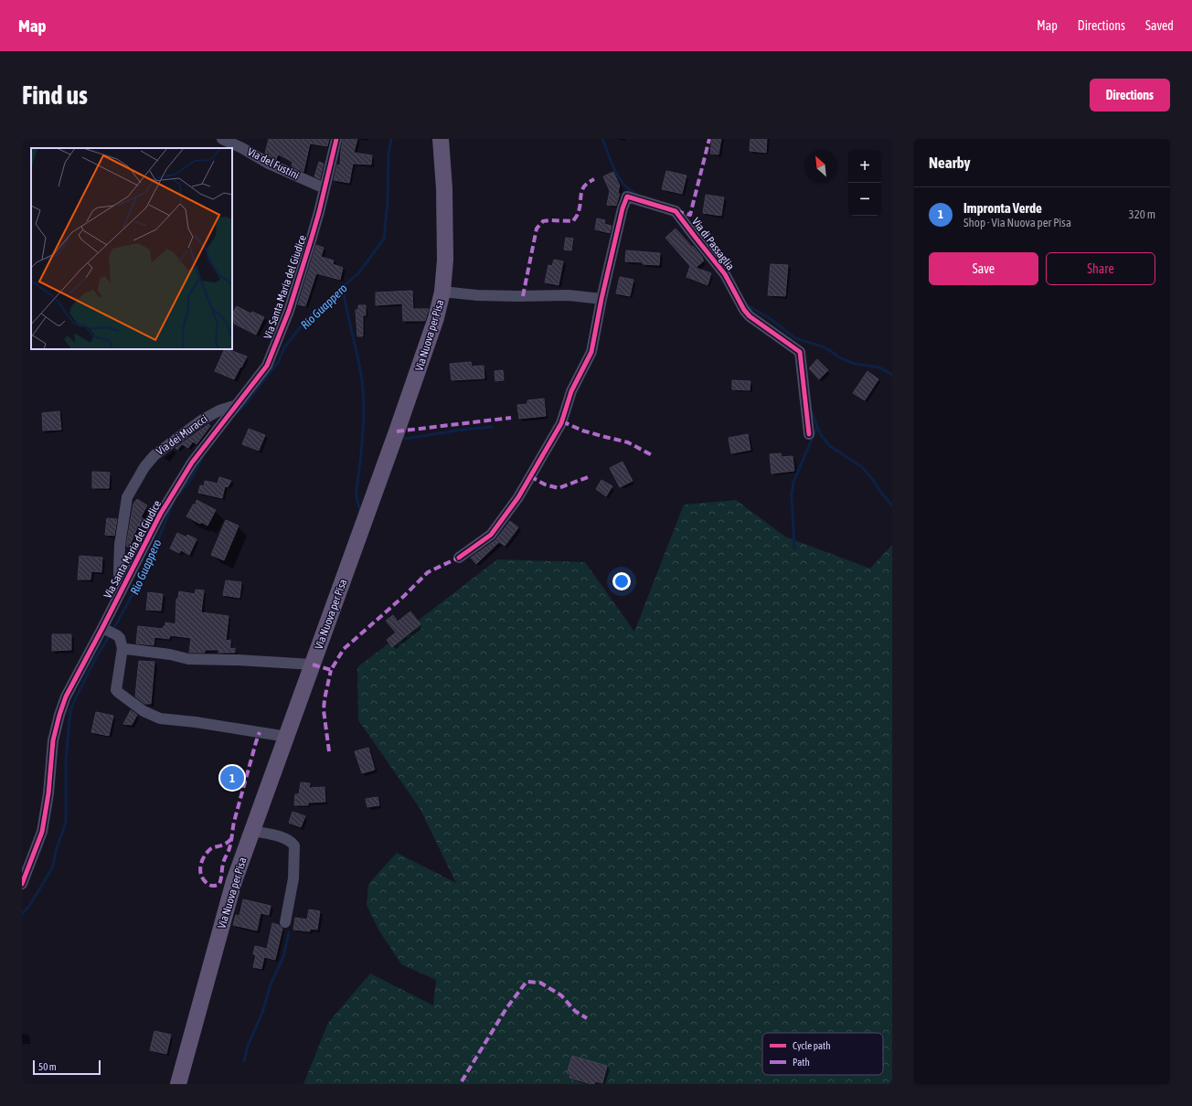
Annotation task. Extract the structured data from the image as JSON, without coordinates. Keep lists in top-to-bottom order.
{
  "streets": {
    "main road": ["Via Nuova per Pisa"],
    "street": [
      "Via del Fustini",
      "Via di Passaglia",
      "Via Santa Maria del Giudice",
      "Via dei Muracci"
    ]
  },
  "crossings": [
    ["Via del Fustini", "Via Santa Maria del Giudice"],
    ["Via Santa Maria del Giudice", "Via dei Muracci"]
  ],
  "water": ["Rio Guappero"],
  "legend": ["Cycle path", "Path"],
  "scale_bar": "50 m",
  "north": "top left",
  "page": {
    "header": "Map",
    "nav": ["Map", "Directions", "Saved"],
    "buttons": [
      "Directions",
      ["Save", "Share"]
    ],
    "title": "Find us",
    "heading": "Nearby",
    "map_buttons": ["+", "−"],
    "list": [
      {
        "mark": "1",
        "name": "Impronta Verde",
        "note": "Shop · Via Nuova per Pisa",
        "value": "320 m"
      }
    ],
    "pins": "1",
    "scale": "50 m"
  }
}
